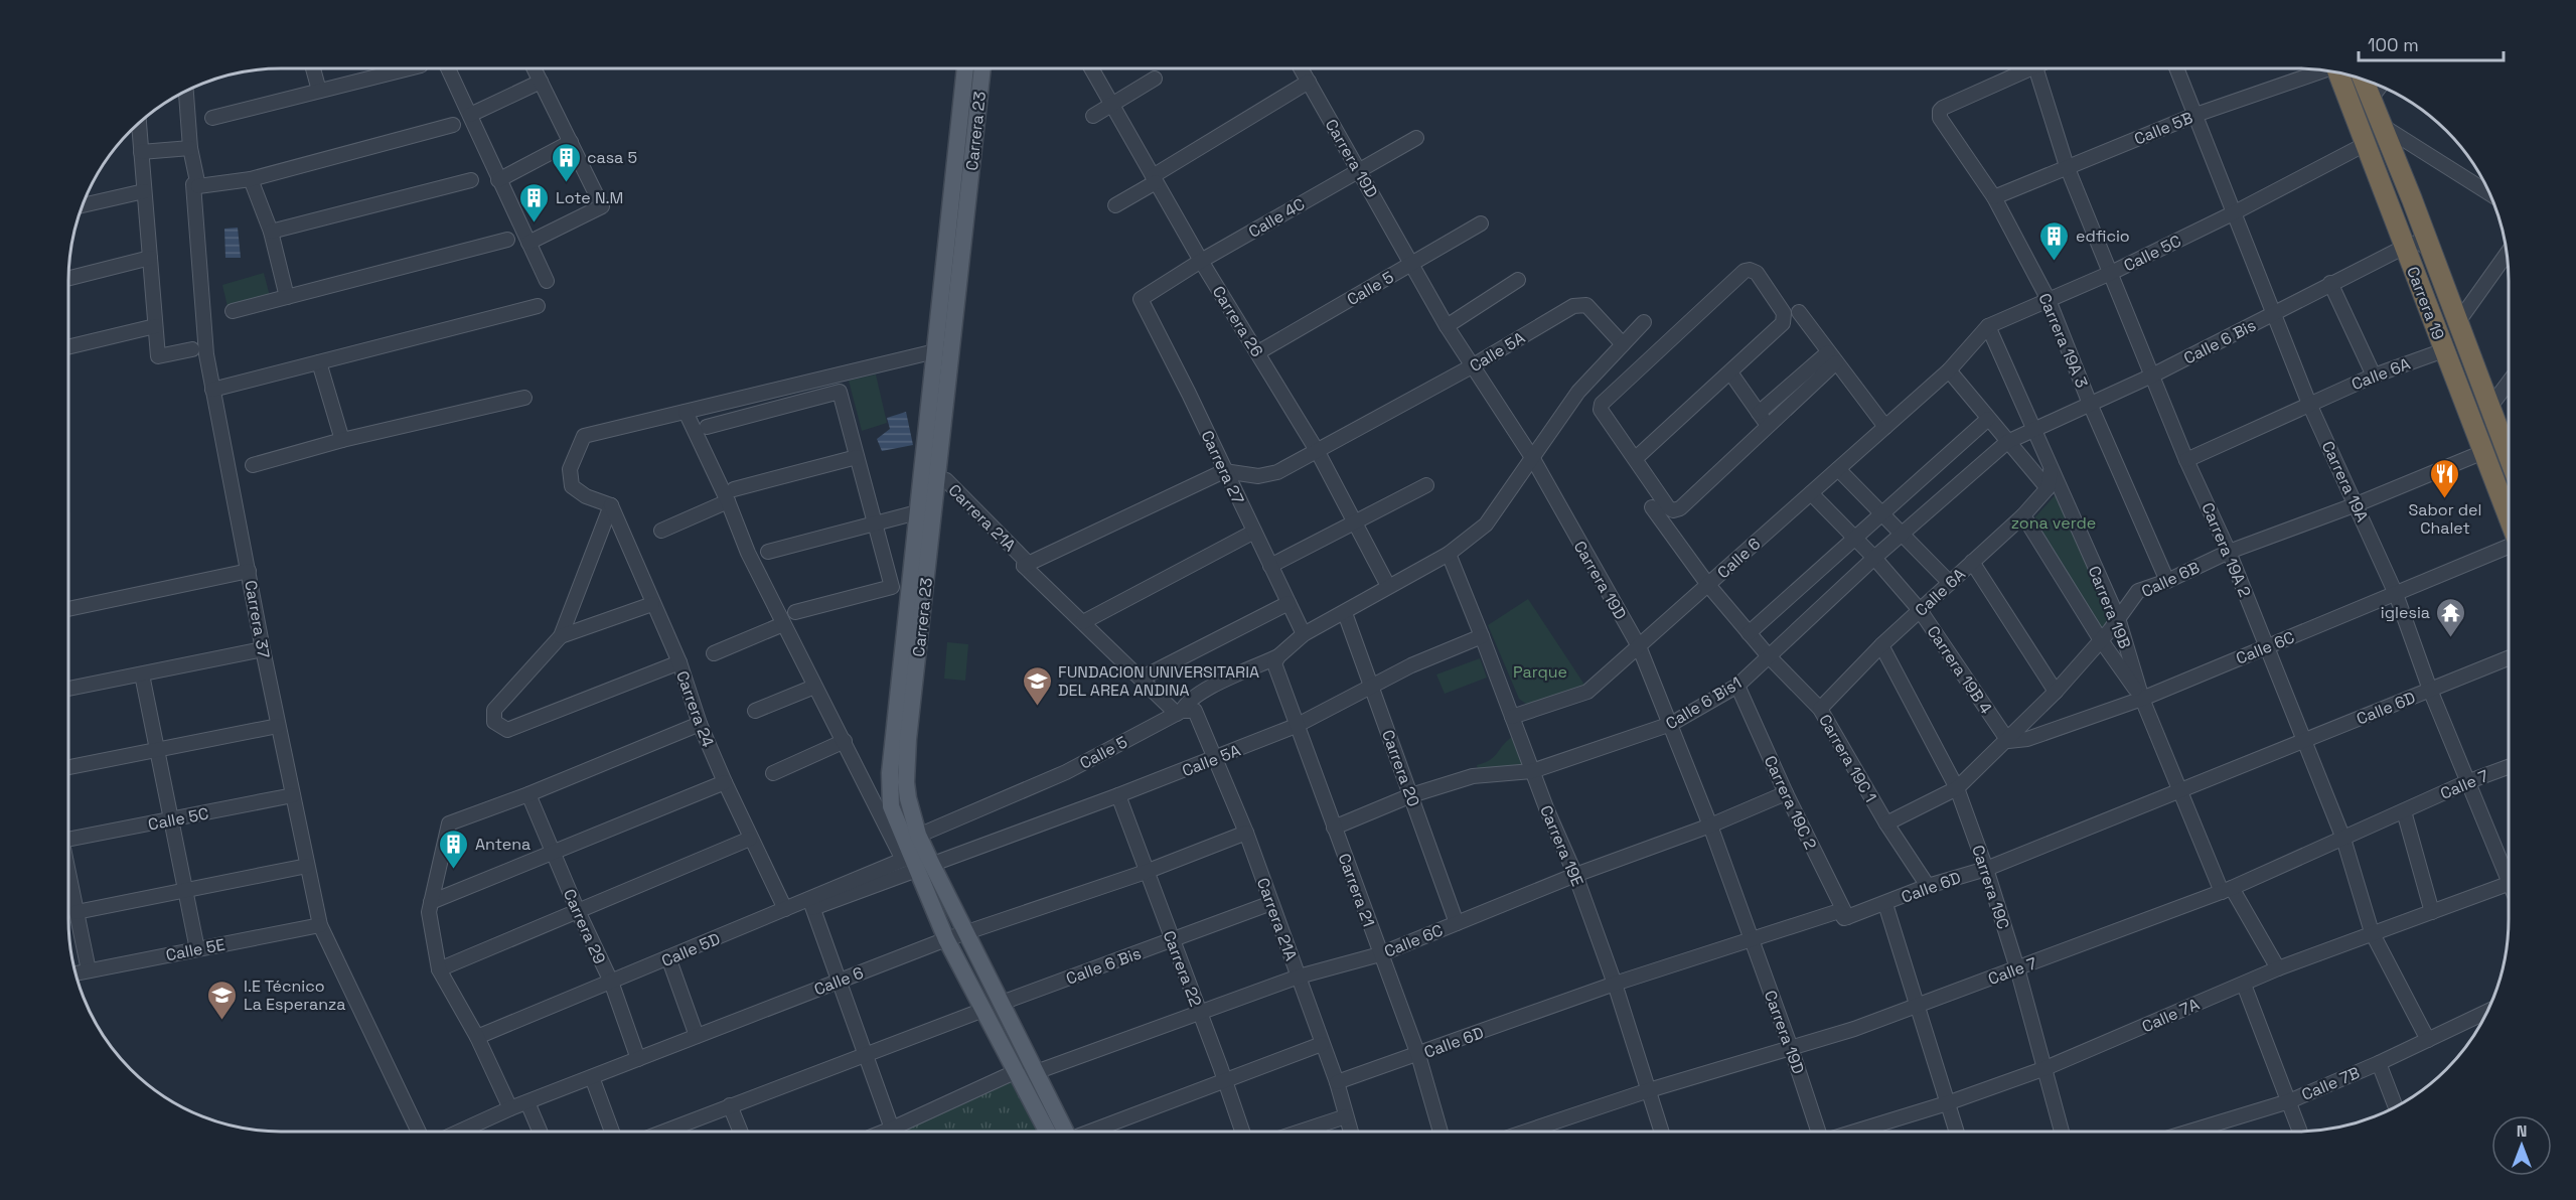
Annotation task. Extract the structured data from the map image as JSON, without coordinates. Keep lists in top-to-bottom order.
{
  "streets": {
    "highway": ["Carrera 19"],
    "main road": ["Carrera 23"],
    "street": [
      "Calle 5B",
      "Carrera 19D",
      "Calle 4C",
      "Calle 5C",
      "Calle 5",
      "Carrera 26",
      "Carrera 19A 3",
      "Calle 6 Bis",
      "Calle 5A",
      "Calle 6A",
      "Carrera 27",
      "Carrera 19A",
      "Carrera 21A",
      "Carrera 19A 2",
      "Calle 6",
      "Calle 6B",
      "Carrera 19B",
      "Carrera 37",
      "Calle 6C",
      "Carrera 19B 4",
      "Calle 6 Bis1",
      "Calle 6D",
      "Carrera 24",
      "Carrera 19C 1",
      "Carrera 20",
      "Calle 7",
      "Carrera 19C 2",
      "Carrera 19E",
      "Carrera 19C",
      "Carrera 21",
      "Carrera 29",
      "Calle 5E",
      "Calle 5D",
      "Carrera 22",
      "Calle 7A",
      "Calle 7B"
    ]
  },
  "crossings": [
    ["Calle 5B", "Carrera 19A 3"],
    ["Calle 5B", "Carrera 19A"],
    ["Calle 5B", "Carrera 19A 2"],
    ["Carrera 23", "Calle 5"],
    ["Carrera 23", "Calle 6 Bis"],
    ["Carrera 23", "Calle 5A"],
    ["Carrera 23", "Carrera 21A"],
    ["Carrera 23", "Calle 6"],
    ["Carrera 23", "Calle 6C"],
    ["Carrera 19D", "Calle 4C"],
    ["Carrera 19D", "Calle 5"],
    ["Carrera 19D", "Calle 5A"],
    ["Carrera 19D", "Calle 6"],
    ["Carrera 19D", "Calle 6C"],
    ["Carrera 19D", "Calle 6 Bis1"],
    ["Carrera 19D", "Calle 6D"],
    ["Carrera 19D", "Calle 7"],
    ["Calle 4C", "Carrera 26"],
    ["Calle 4C", "Carrera 27"],
    ["Calle 5C", "Carrera 19"],
    ["Calle 5C", "Carrera 19A 3"],
    ["Calle 5C", "Carrera 19A"],
    ["Calle 5C", "Carrera 19A 2"],
    ["Calle 5C", "Calle 6"],
    ["Calle 5C", "Carrera 19B"],
    ["Calle 5C", "Carrera 37"],
    ["Calle 5", "Carrera 26"],
    ["Calle 5", "Calle 5A"],
    ["Calle 5", "Carrera 27"],
    ["Calle 5", "Carrera 21A"],
    ["Calle 5", "Carrera 20"],
    ["Calle 5", "Carrera 19E"],
    ["Calle 5", "Carrera 21"],
    ["Carrera 19", "Calle 6 Bis"],
    ["Carrera 19", "Calle 6A"],
    ["Carrera 19", "Calle 6B"],
    ["Carrera 26", "Calle 5A"],
    ["Carrera 19A 3", "Calle 6 Bis"],
    ["Carrera 19A 3", "Calle 6B"],
    ["Calle 6 Bis", "Carrera 19A"],
    ["Calle 6 Bis", "Carrera 21A"],
    ["Calle 6 Bis", "Carrera 19A 2"],
    ["Calle 6 Bis", "Carrera 19B"],
    ["Calle 6 Bis", "Calle 6 Bis1"],
    ["Calle 6 Bis", "Carrera 22"],
    ["Calle 5A", "Carrera 27"],
    ["Calle 5A", "Carrera 21A"],
    ["Calle 5A", "Carrera 20"],
    ["Calle 5A", "Carrera 19E"],
    ["Calle 5A", "Carrera 21"],
    ["Calle 5A", "Calle 5D"],
    ["Calle 5A", "Carrera 22"],
    ["Calle 6A", "Carrera 19A"],
    ["Calle 6A", "Carrera 19A 2"],
    ["Calle 6A", "Carrera 19B 4"],
    ["Calle 6A", "Carrera 19C 1"],
    ["Calle 6A", "Carrera 19C"],
    ["Carrera 19A", "Calle 6B"],
    ["Carrera 19A", "Calle 6C"],
    ["Carrera 19A", "Calle 6D"],
    ["Carrera 19A", "Calle 7"],
    ["Carrera 21A", "Calle 6"],
    ["Carrera 21A", "Calle 6C"],
    ["Carrera 21A", "Calle 6D"],
    ["Carrera 19A 2", "Calle 6B"],
    ["Carrera 19A 2", "Calle 6C"],
    ["Carrera 19A 2", "Calle 6D"],
    ["Carrera 19A 2", "Calle 7"],
    ["Carrera 19A 2", "Calle 7A"],
    ["Carrera 19A 2", "Calle 7B"],
    ["Calle 6", "Carrera 19B 4"],
    ["Calle 6", "Carrera 19C 1"],
    ["Calle 6", "Carrera 19E"],
    ["Calle 6", "Carrera 29"],
    ["Calle 6", "Carrera 22"],
    ["Calle 6B", "Carrera 19B"],
    ["Calle 6B", "Calle 6C"],
    ["Calle 6B", "Carrera 19B 4"],
    ["Calle 6B", "Carrera 19C"],
    ["Carrera 19B", "Calle 6C"],
    ["Carrera 19B", "Calle 6 Bis1"],
    ["Carrera 19B", "Calle 6D"],
    ["Carrera 19B", "Calle 7"],
    ["Carrera 19B", "Calle 7A"],
    ["Carrera 37", "Calle 5E"],
    ["Calle 6C", "Carrera 19B 4"],
    ["Calle 6C", "Carrera 20"],
    ["Calle 6C", "Carrera 19C 2"],
    ["Calle 6C", "Carrera 19E"],
    ["Calle 6C", "Carrera 21"],
    ["Calle 6C", "Carrera 22"],
    ["Carrera 19B 4", "Calle 6 Bis1"],
    ["Calle 6 Bis1", "Carrera 19C 1"],
    ["Calle 6 Bis1", "Carrera 20"],
    ["Calle 6 Bis1", "Carrera 19C 2"],
    ["Calle 6 Bis1", "Carrera 19E"],
    ["Calle 6 Bis1", "Carrera 21"],
    ["Calle 6D", "Carrera 19C 1"],
    ["Calle 6D", "Carrera 19C 2"],
    ["Calle 6D", "Carrera 19E"],
    ["Calle 6D", "Carrera 19C"],
    ["Calle 6D", "Carrera 21"],
    ["Carrera 24", "Calle 5D"],
    ["Calle 7", "Carrera 19E"],
    ["Calle 7", "Carrera 19C"],
    ["Carrera 19C", "Calle 7A"],
    ["Carrera 29", "Calle 5D"]
  ],
  "parks": ["zona verde", "Parque"],
  "places": {
    "building": [
      "casa 5",
      "Lote N.M",
      "edficio",
      "Antena"
    ],
    "restaurant": ["Sabor del Chalet"],
    "temple": ["iglesia"],
    "school or university": ["FUNDACION UNIVERSITARIA DEL AREA ANDINA", "I.E Técnico La Esperanza"]
  },
  "scale_bar": "100 m",
  "north": "top"
}
